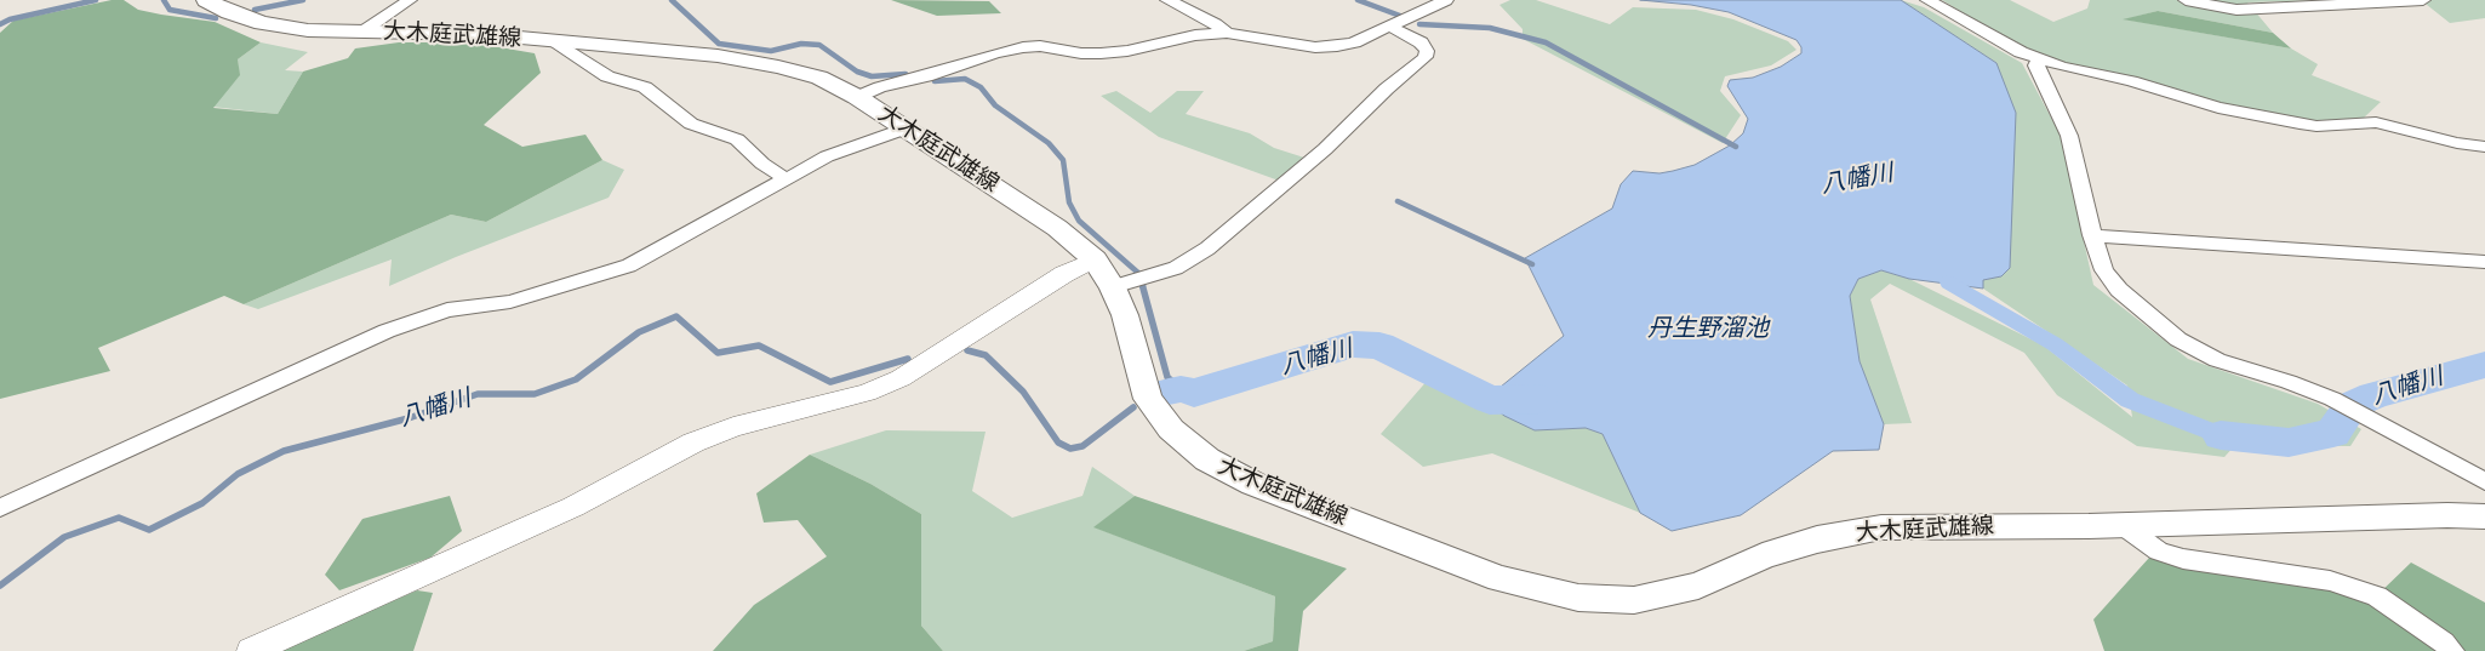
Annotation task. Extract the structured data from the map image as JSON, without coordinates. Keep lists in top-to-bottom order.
{
  "streets": {
    "main road": ["大木庭武雄線"]
  },
  "water": ["八幡川", "丹生野溜池"]
}
